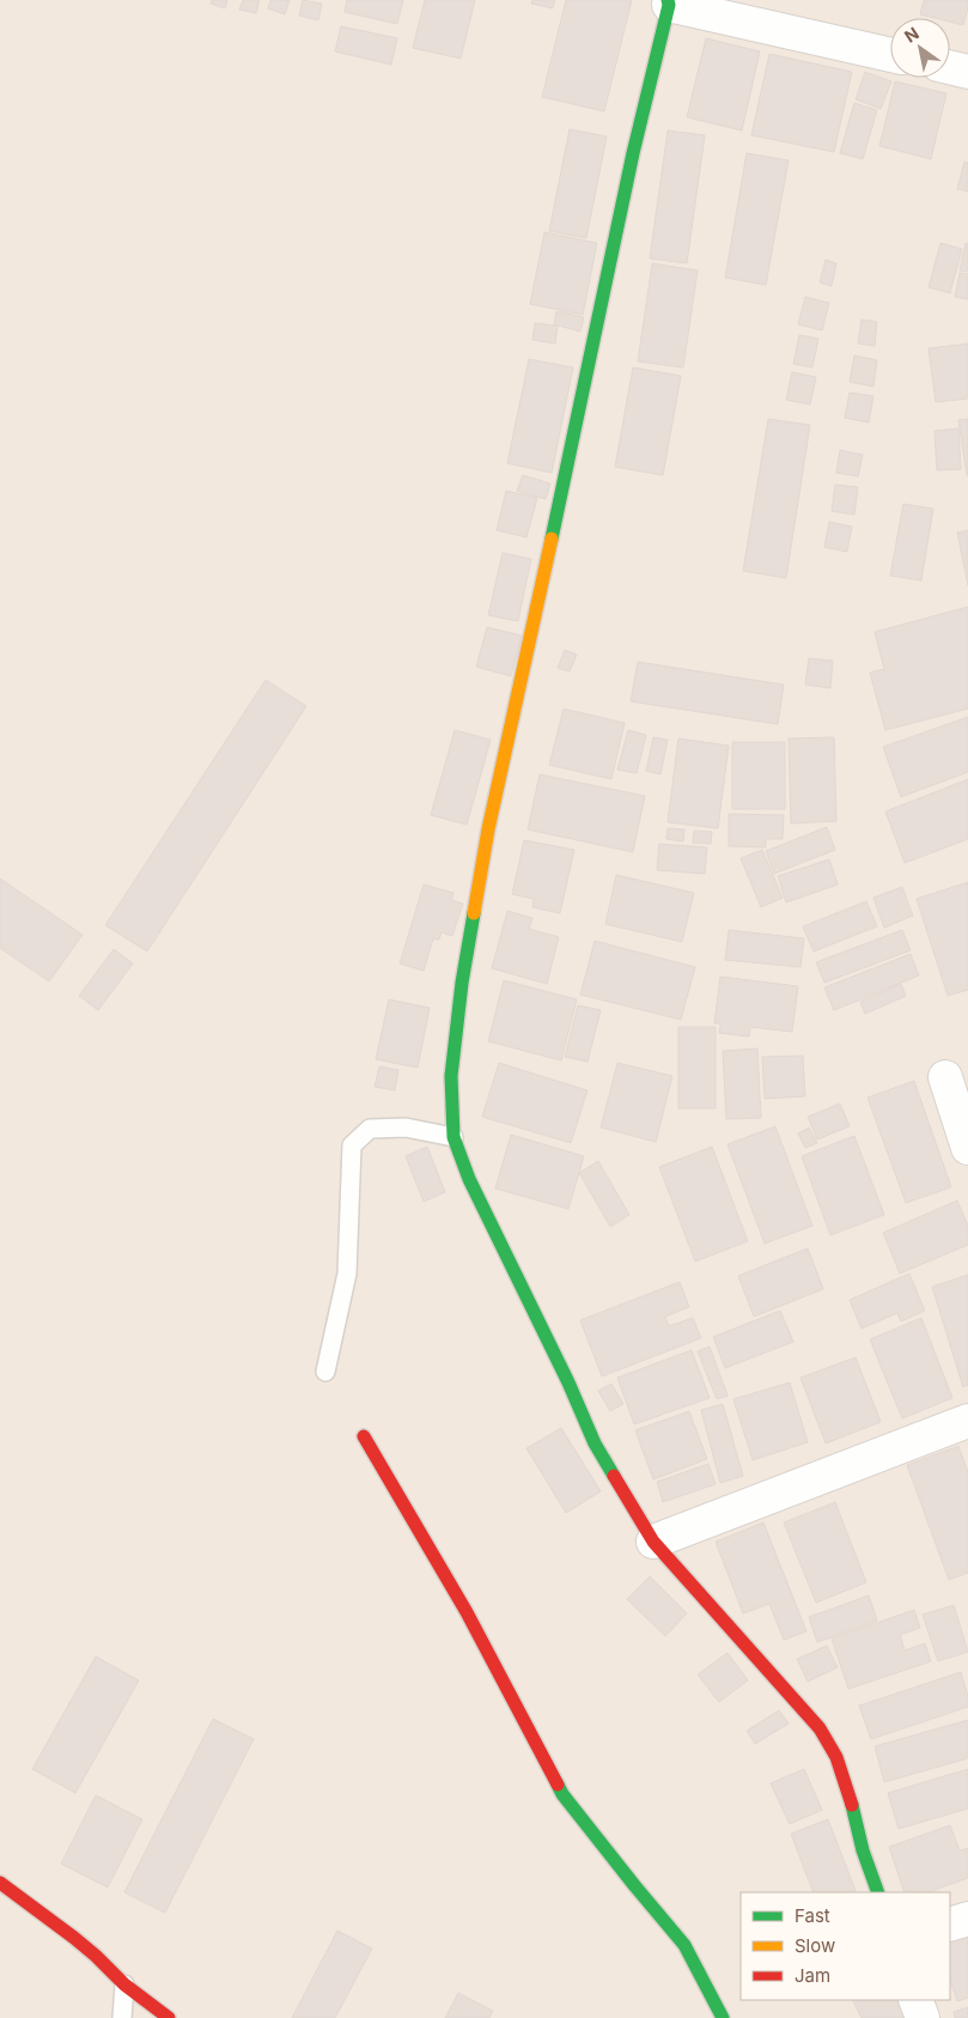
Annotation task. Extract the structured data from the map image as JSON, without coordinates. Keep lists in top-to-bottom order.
{
  "legend": ["Fast", "Slow", "Jam"],
  "north": "top left"
}
